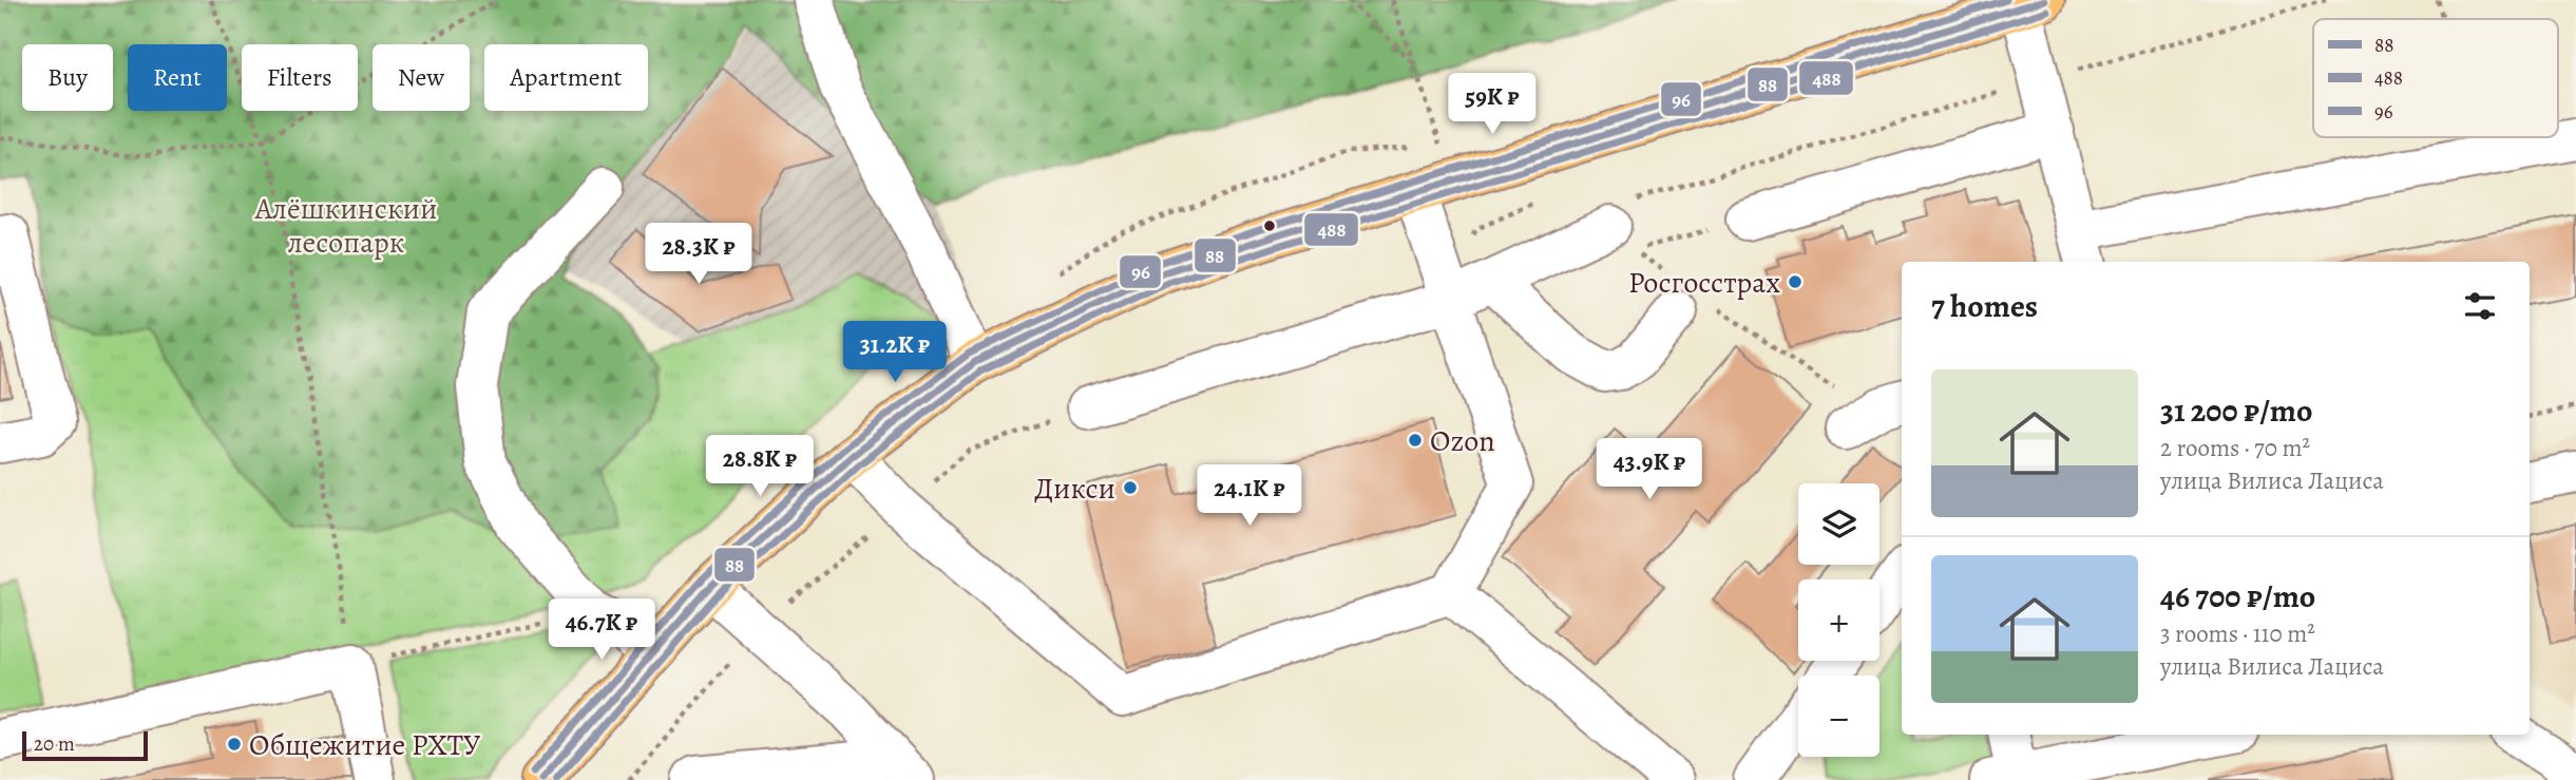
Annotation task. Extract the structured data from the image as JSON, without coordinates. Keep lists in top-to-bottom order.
{
  "parks": ["Алёшкинский лесопарк"],
  "places": [
    "Росгосстрах",
    "Ozon",
    "Дикси",
    "Общежитие РХТУ"
  ],
  "lines": ["transit line 88", "transit line 96", "transit line 488"],
  "legend": ["88", "488", "96"],
  "scale_bar": "20 m",
  "page": {
    "chip": [
      "Buy",
      "Rent",
      "Filters",
      "New",
      "Apartment"
    ],
    "price": [
      "59K ₽",
      "28.3K ₽",
      "31.2K ₽",
      "28.8K ₽",
      "43.9K ₽",
      "24.1K ₽",
      "46.7K ₽"
    ],
    "heading": "7 homes",
    "list": [
      {
        "name": "31 200 ₽/mo",
        "note": "2 rooms · 70 m² · улица Вилиса Лациса"
      },
      {
        "name": "46 700 ₽/mo",
        "note": "3 rooms · 110 m² · улица Вилиса Лациса"
      }
    ],
    "map_buttons": ["+", "−"],
    "scale": "20 m"
  }
}
